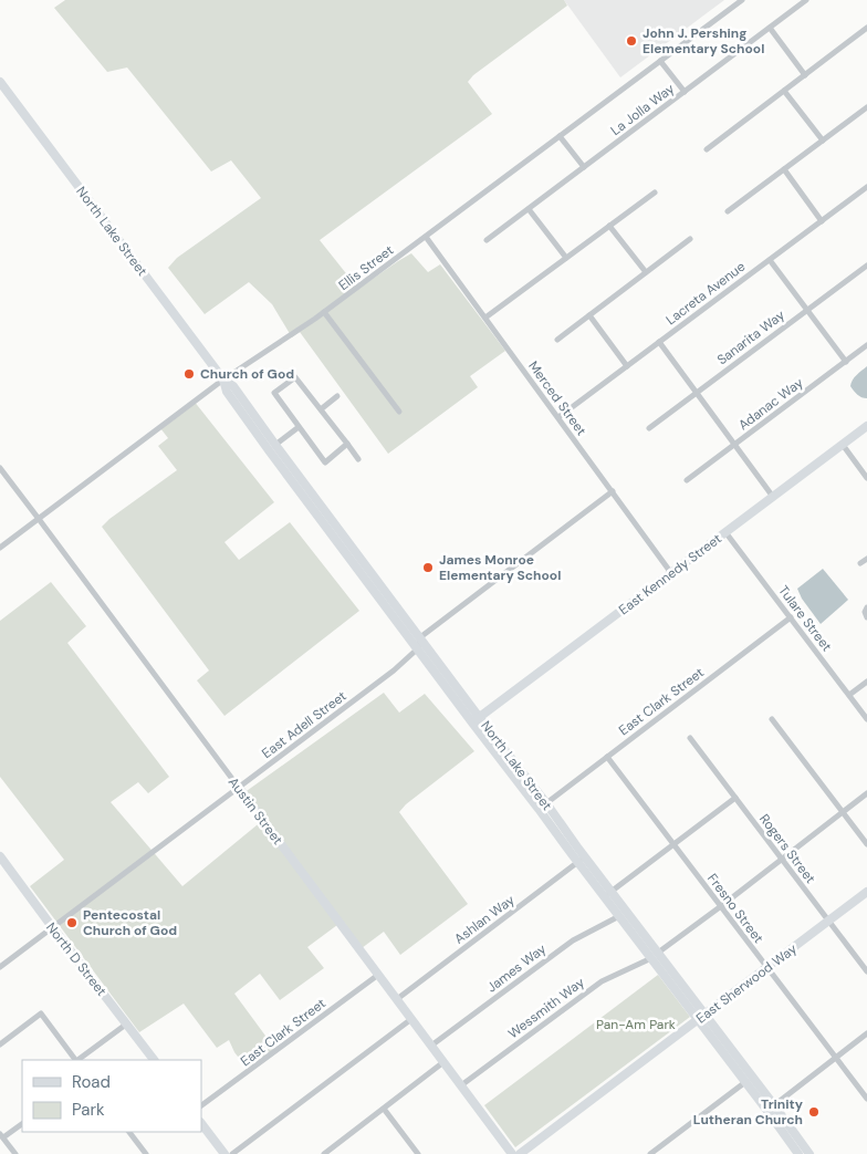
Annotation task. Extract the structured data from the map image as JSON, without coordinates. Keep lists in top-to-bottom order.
{
  "streets": {
    "street": [
      "La Jolla Way",
      "North Lake Street",
      "Ellis Street",
      "Lacreta Avenue",
      "Sanarita Way",
      "Merced Street",
      "Adanac Way",
      "East Kennedy Street",
      "Tulare Street",
      "East Clark Street",
      "East Adell Street",
      "Austin Street",
      "Rogers Street",
      "Fresno Street",
      "Ashlan Way",
      "North D Street",
      "James Way",
      "East Sherwood Way",
      "Wessmith Way"
    ]
  },
  "crossings": [
    ["North Lake Street", "Ellis Street"],
    ["North Lake Street", "East Kennedy Street"],
    ["North Lake Street", "East Clark Street"],
    ["North Lake Street", "East Adell Street"],
    ["North Lake Street", "Ashlan Way"],
    ["North Lake Street", "James Way"],
    ["North Lake Street", "East Sherwood Way"],
    ["North Lake Street", "Wessmith Way"],
    ["Ellis Street", "Merced Street"],
    ["Ellis Street", "Austin Street"],
    ["Lacreta Avenue", "Merced Street"],
    ["Merced Street", "East Kennedy Street"],
    ["East Kennedy Street", "Tulare Street"],
    ["Tulare Street", "East Clark Street"],
    ["East Clark Street", "Austin Street"],
    ["East Clark Street", "Fresno Street"],
    ["East Adell Street", "Austin Street"],
    ["East Adell Street", "North D Street"],
    ["Austin Street", "Ashlan Way"],
    ["Austin Street", "James Way"],
    ["Austin Street", "Wessmith Way"],
    ["Rogers Street", "East Sherwood Way"],
    ["Rogers Street", "Wessmith Way"],
    ["Fresno Street", "East Sherwood Way"],
    ["Fresno Street", "Wessmith Way"]
  ],
  "parks": ["Pan-Am Park"],
  "places": [
    "John J. Pershing Elementary School",
    "Church of God",
    "James Monroe Elementary School",
    "Pentecostal Church of God",
    "Trinity Lutheran Church"
  ],
  "legend": ["Road", "Park"]
}
